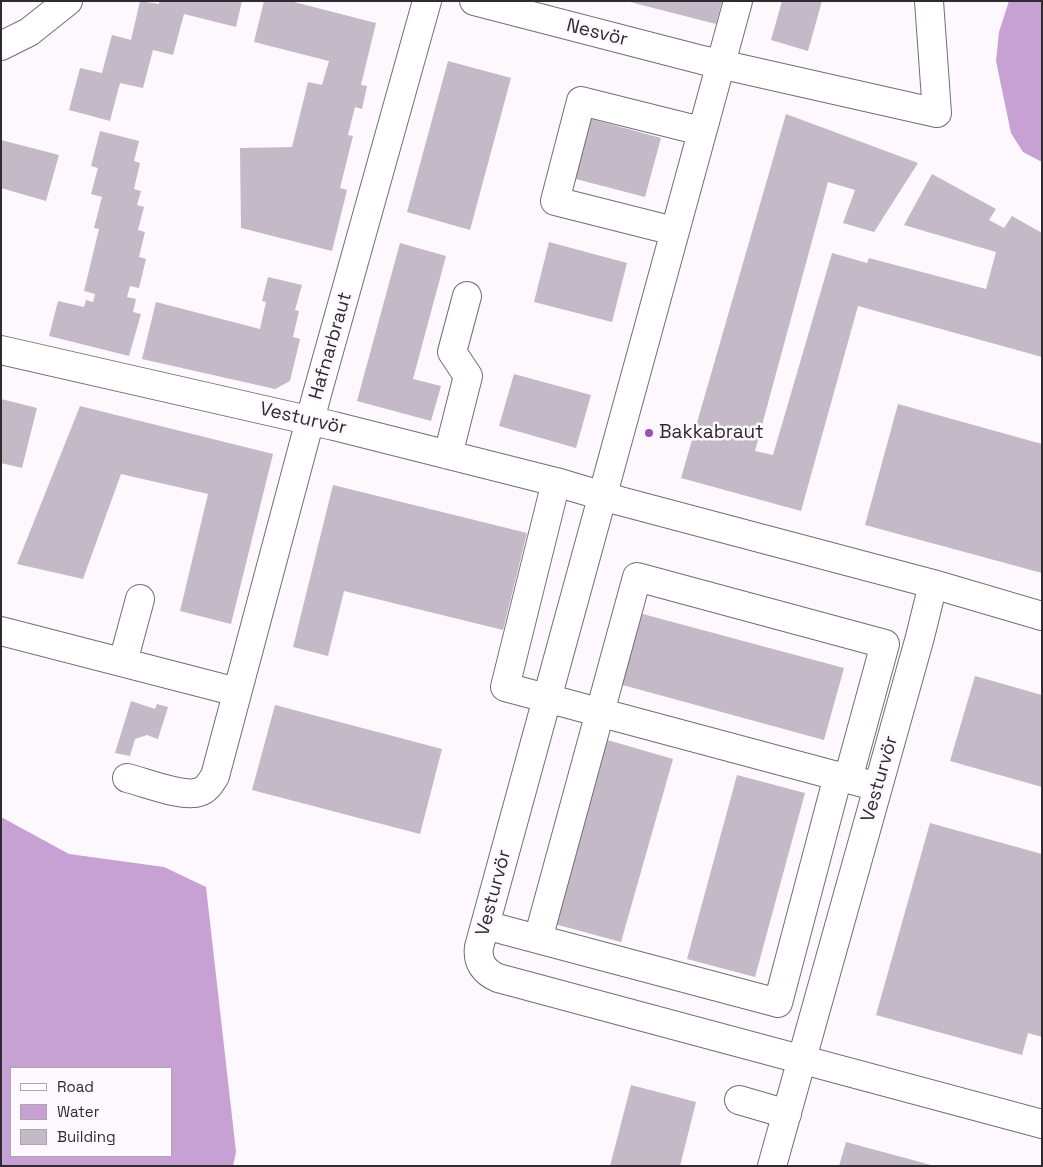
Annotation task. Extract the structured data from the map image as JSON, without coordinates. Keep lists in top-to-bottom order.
{
  "streets": {
    "street": ["Nesvör", "Hafnarbraut", "Vesturvör"]
  },
  "crossings": [
    ["Hafnarbraut", "Vesturvör"]
  ],
  "places": ["Bakkabraut"],
  "legend": ["Road", "Water", "Building"]
}
